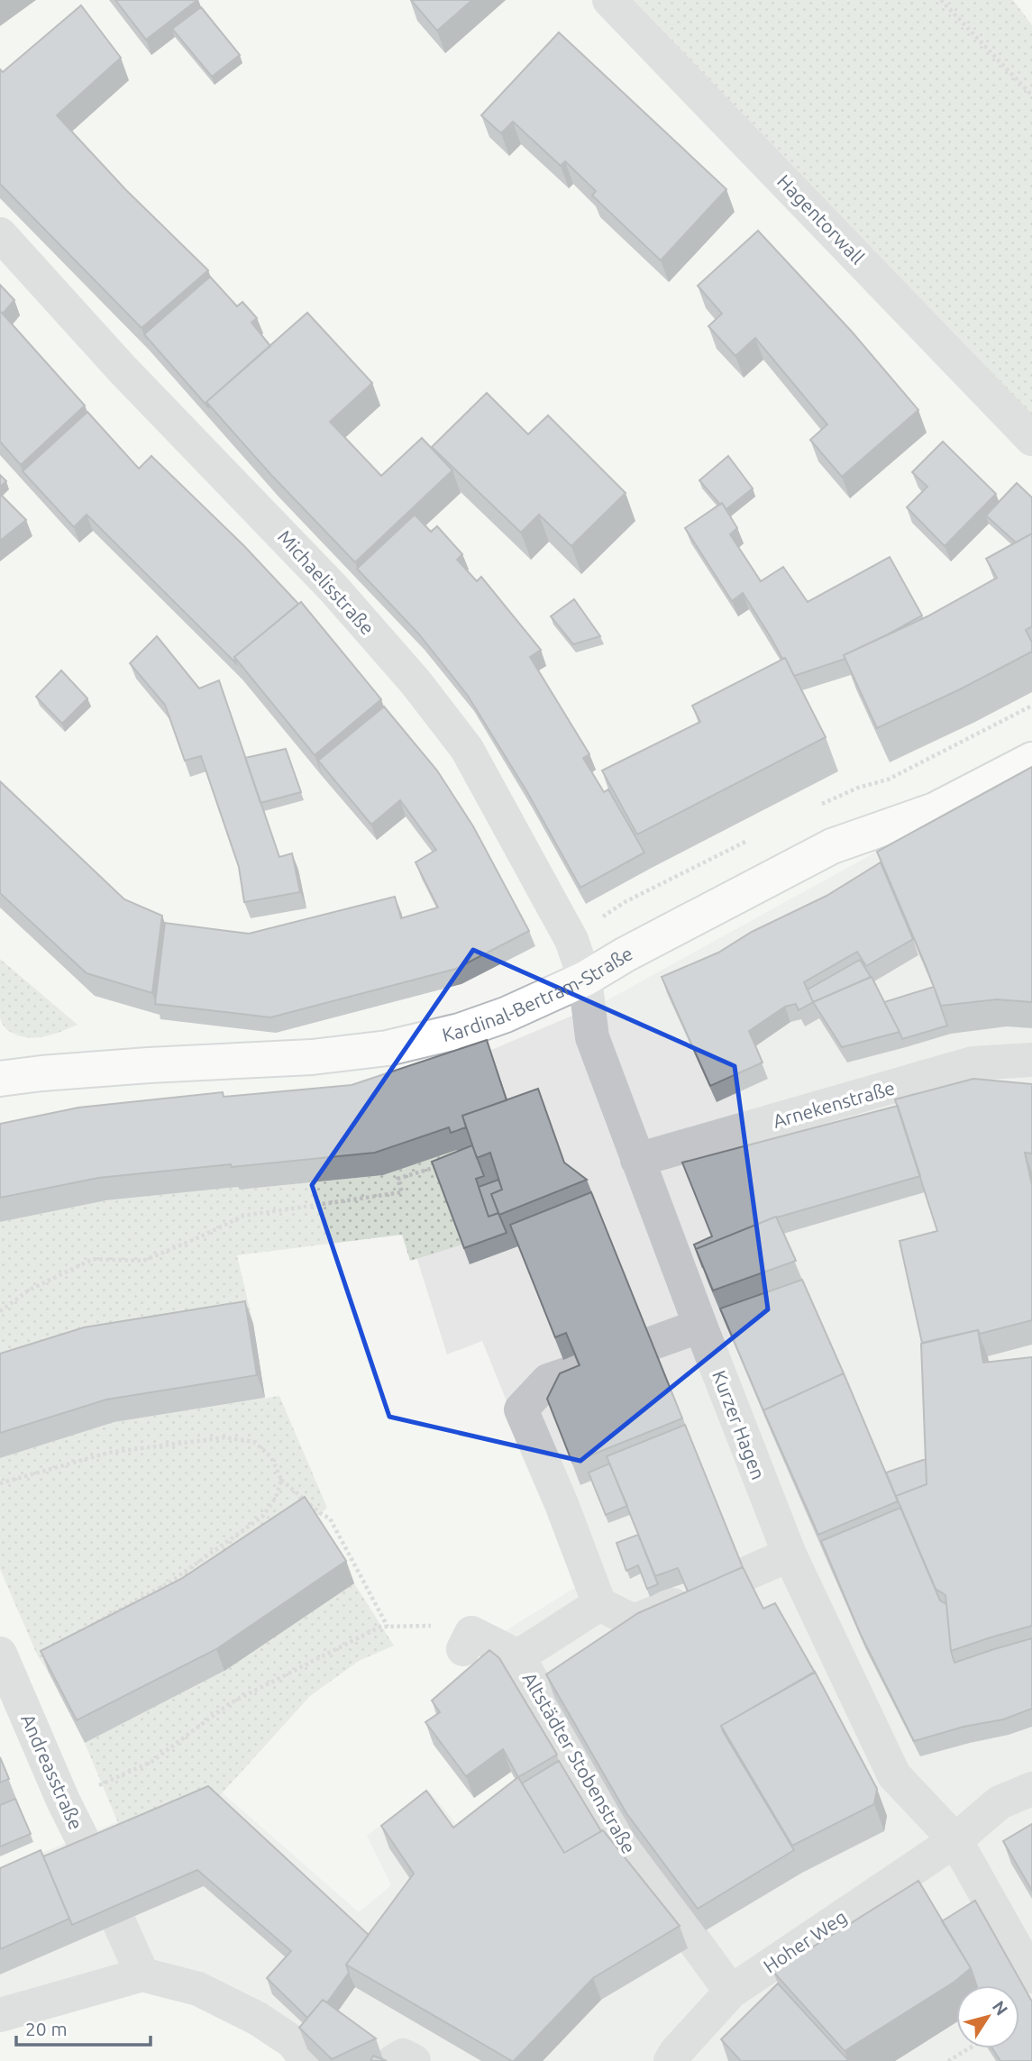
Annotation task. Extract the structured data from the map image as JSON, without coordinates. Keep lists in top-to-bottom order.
{
  "streets": {
    "street": [
      "Hagentorwall",
      "Michaelisstraße",
      "Kardinal-Bertram-Straße",
      "Arnekenstraße",
      "Kurzer Hagen",
      "Altstädter Stobenstraße",
      "Andreasstraße",
      "Hoher Weg"
    ]
  },
  "crossings": [
    ["Michaelisstraße", "Kardinal-Bertram-Straße"],
    ["Michaelisstraße", "Kurzer Hagen"],
    ["Kardinal-Bertram-Straße", "Kurzer Hagen"],
    ["Arnekenstraße", "Kurzer Hagen"],
    ["Kurzer Hagen", "Hoher Weg"],
    ["Altstädter Stobenstraße", "Hoher Weg"]
  ],
  "scale_bar": "20 m",
  "north": "top right"
}
